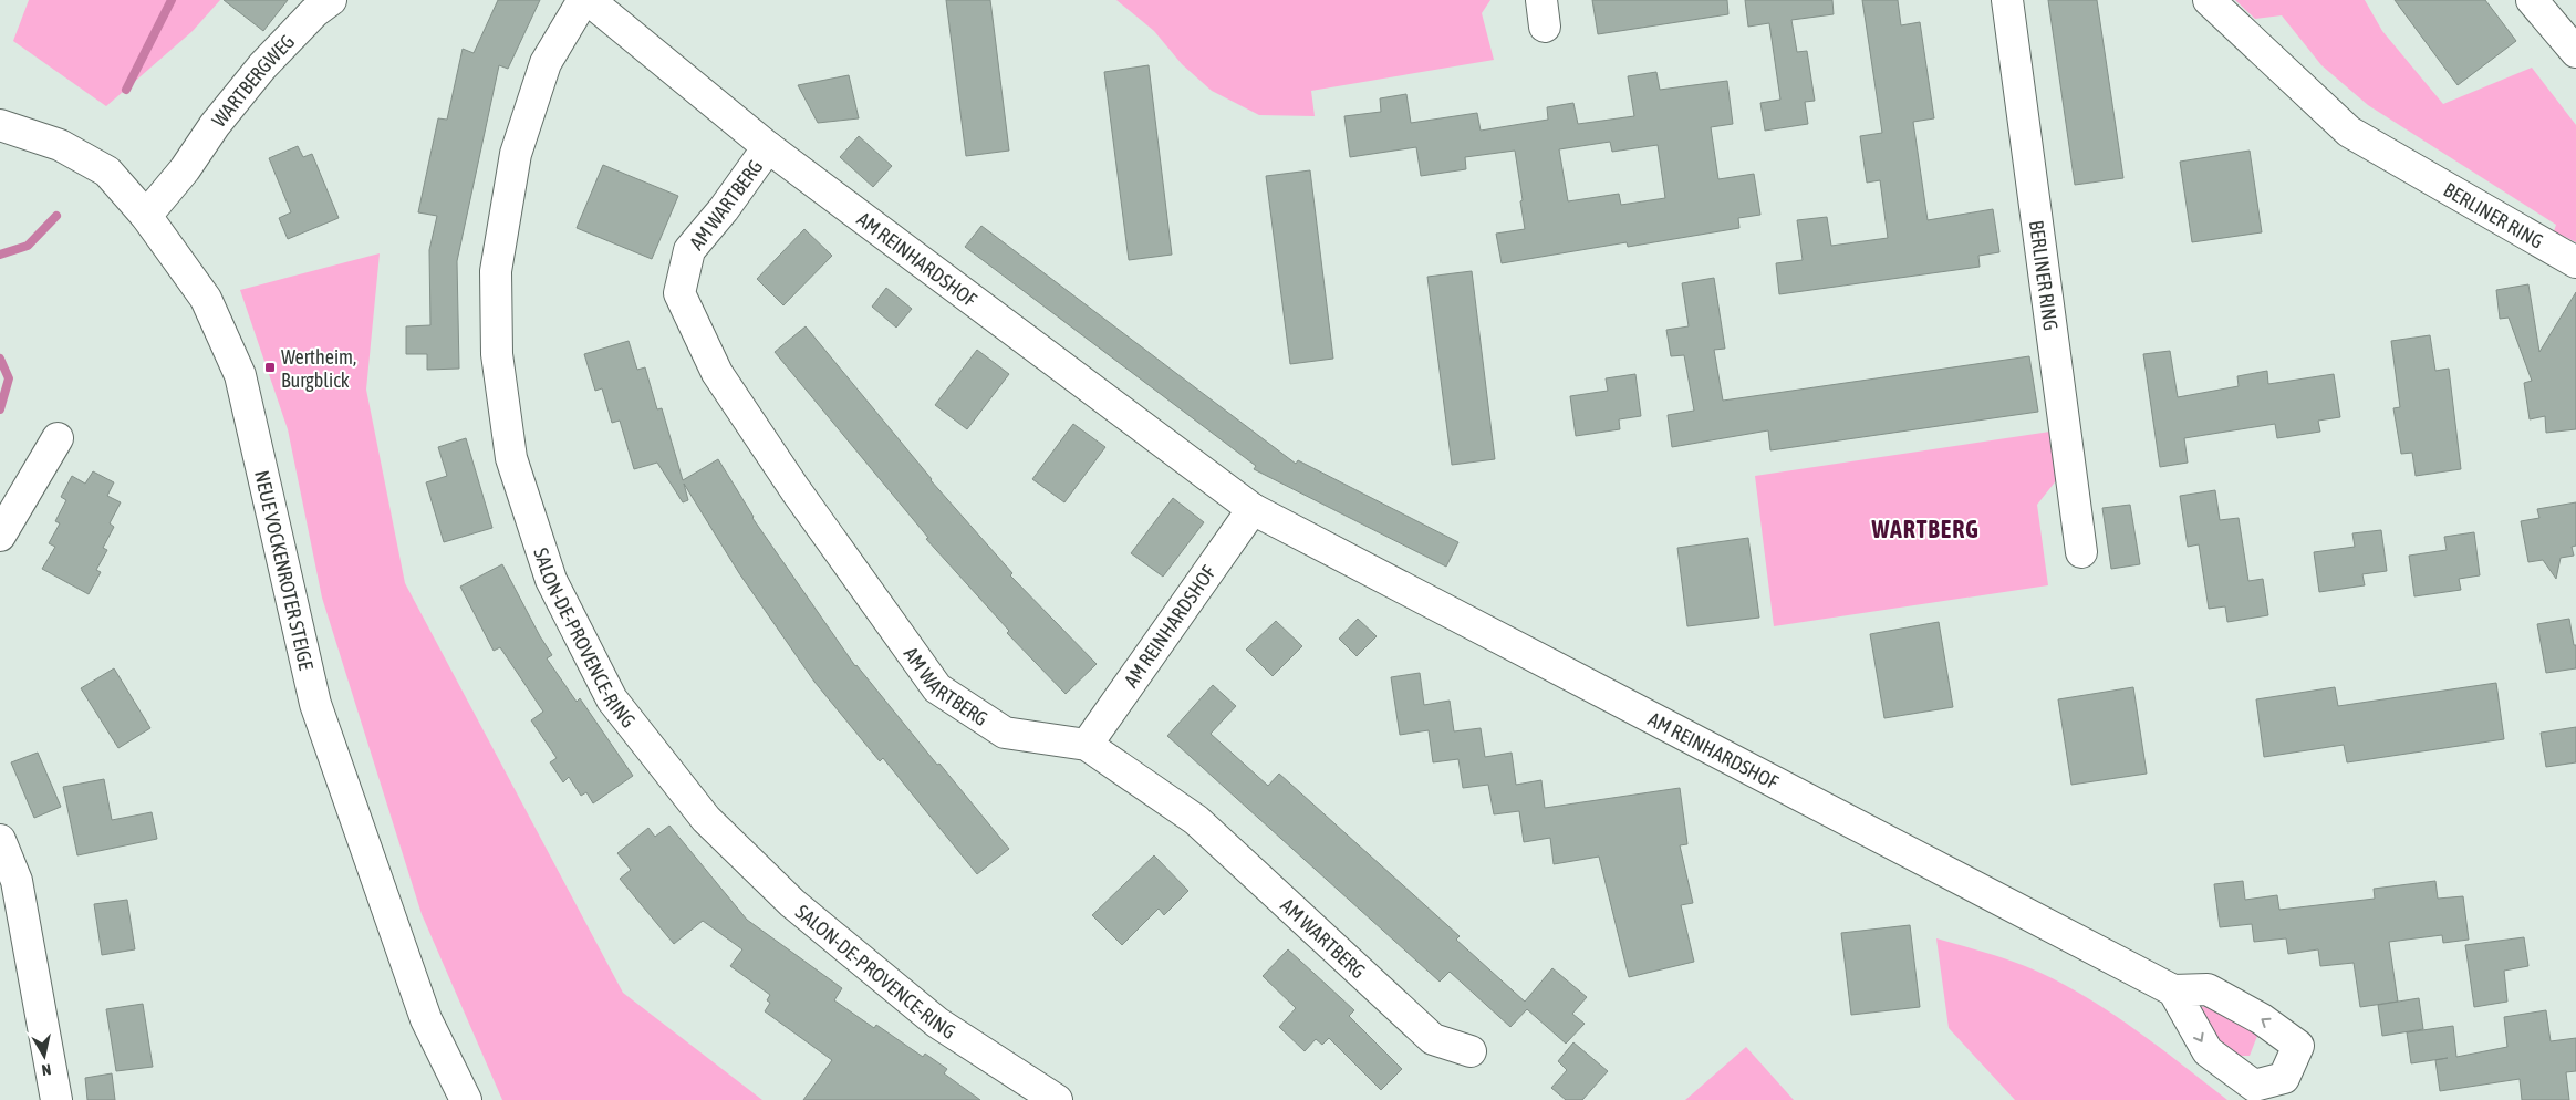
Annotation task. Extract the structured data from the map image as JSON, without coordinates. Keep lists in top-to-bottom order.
{
  "streets": {
    "street": [
      "WARTBERGWEG",
      "AM WARTBERG",
      "BERLINER RING",
      "AM REINHARDSHOF",
      "NEUE VOCKENROTER STEIGE",
      "SALON-DE-PROVENCE-RING"
    ]
  },
  "crossings": [
    ["WARTBERGWEG", "NEUE VOCKENROTER STEIGE"],
    ["AM WARTBERG", "AM REINHARDSHOF"]
  ],
  "districts": ["WARTBERG"],
  "places": {
    "transit": ["Wertheim, Burgblick"]
  },
  "north": "bottom"
}
